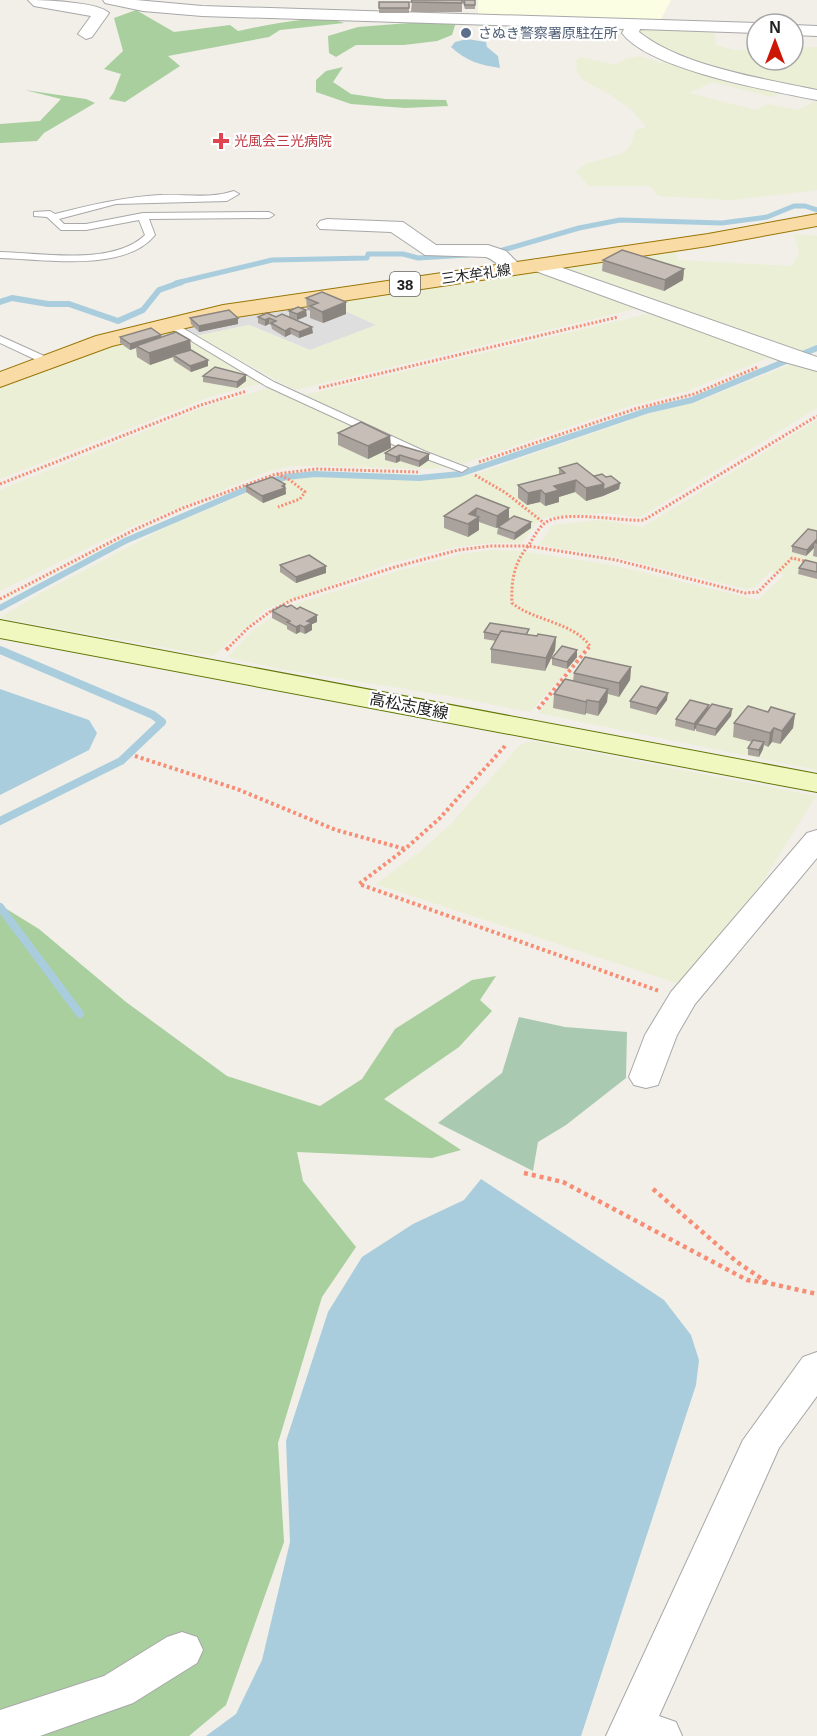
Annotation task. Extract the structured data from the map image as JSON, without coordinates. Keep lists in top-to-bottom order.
{
  "streets": {
    "main road": ["三木牟礼線", "38", "高松志度線"]
  },
  "places": {
    "other": ["さぬき警察署原駐在所"],
    "health": ["光風会三光病院"]
  },
  "north": "top"
}
